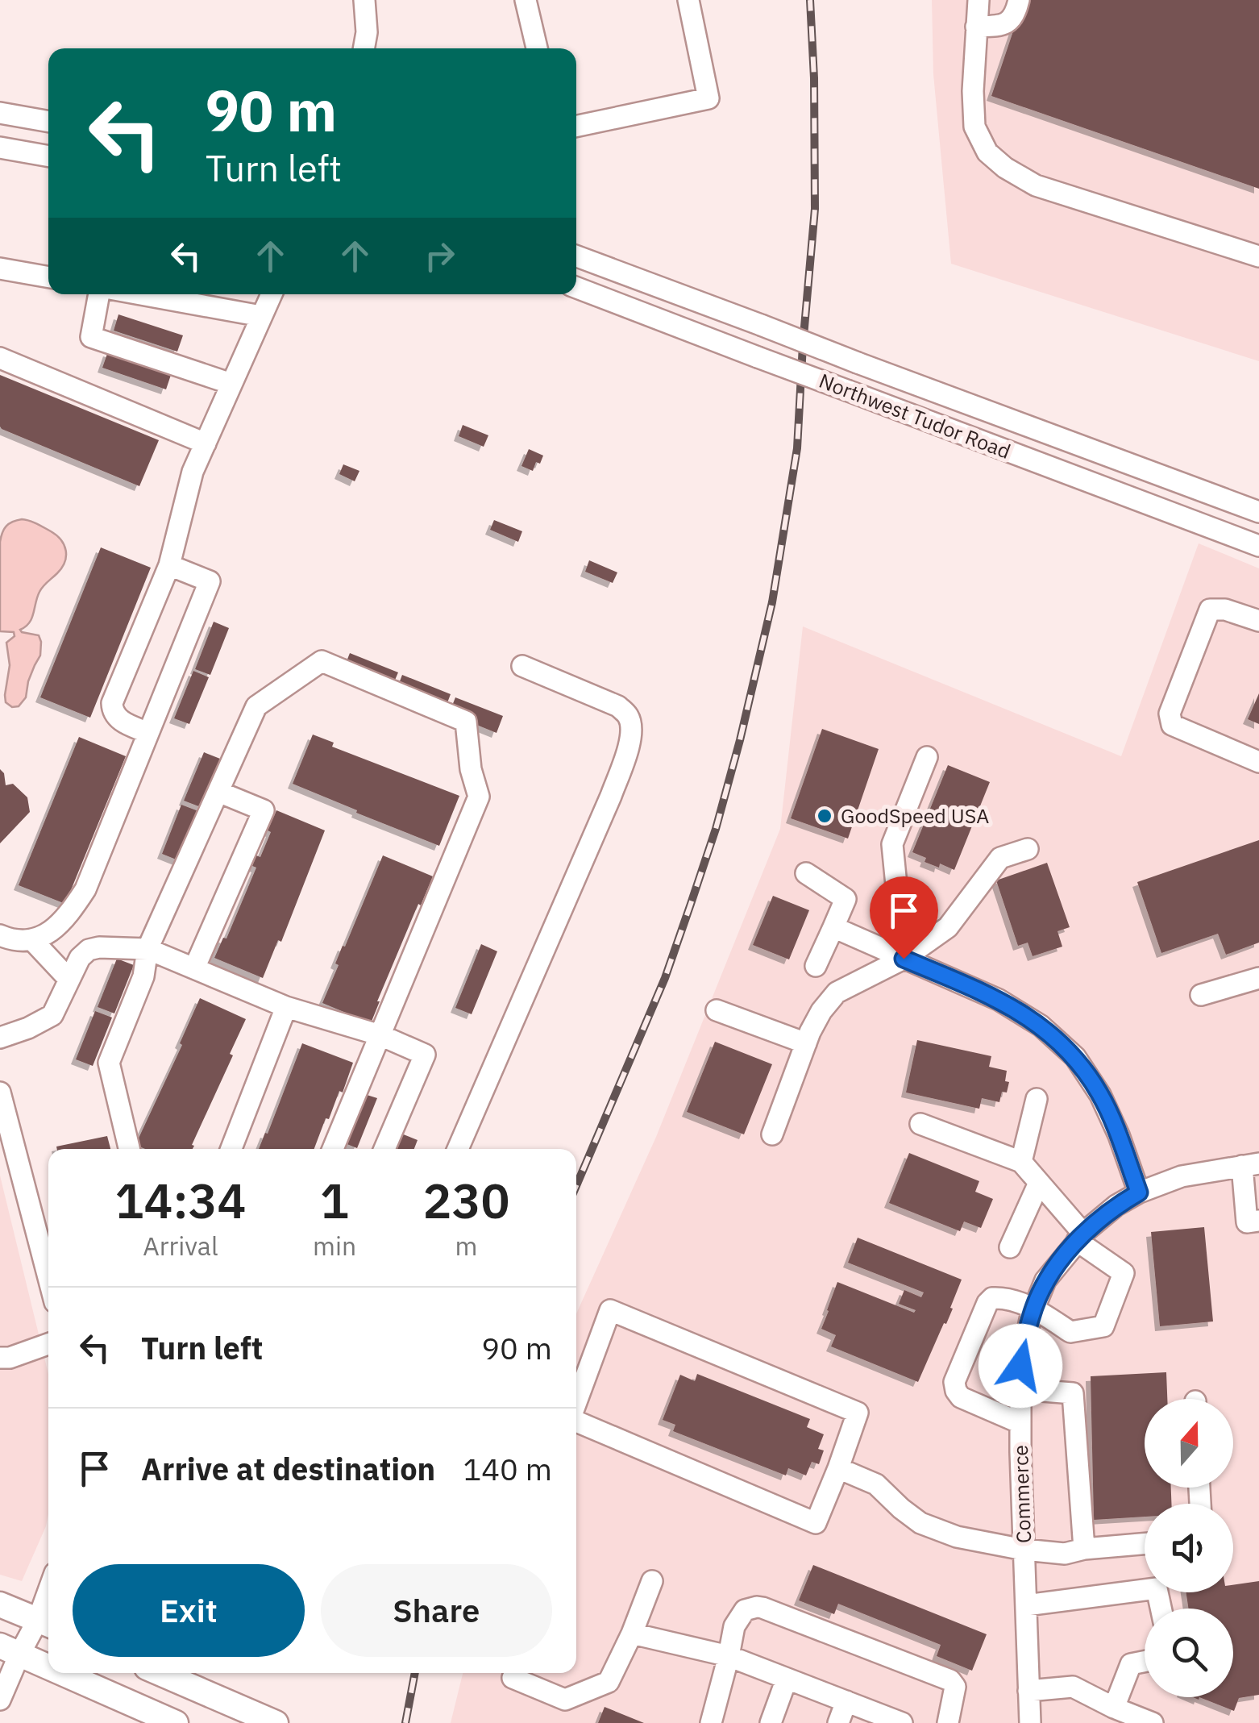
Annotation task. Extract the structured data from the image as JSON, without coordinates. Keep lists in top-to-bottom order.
{
  "streets": {
    "street": ["Northwest Tudor Road", "Commerce"]
  },
  "places": ["GoodSpeed USA"],
  "north": "top",
  "page": {
    "turn": ["90 m", "Turn left"],
    "eta": [
      "14:34",
      "Arrival",
      "1",
      "min",
      "230",
      "m"
    ],
    "list": [
      {
        "name": "Turn left",
        "value": "90 m"
      },
      {
        "name": "Arrive at destination",
        "value": "140 m"
      }
    ],
    "buttons": ["Exit", "Share"]
  }
}
